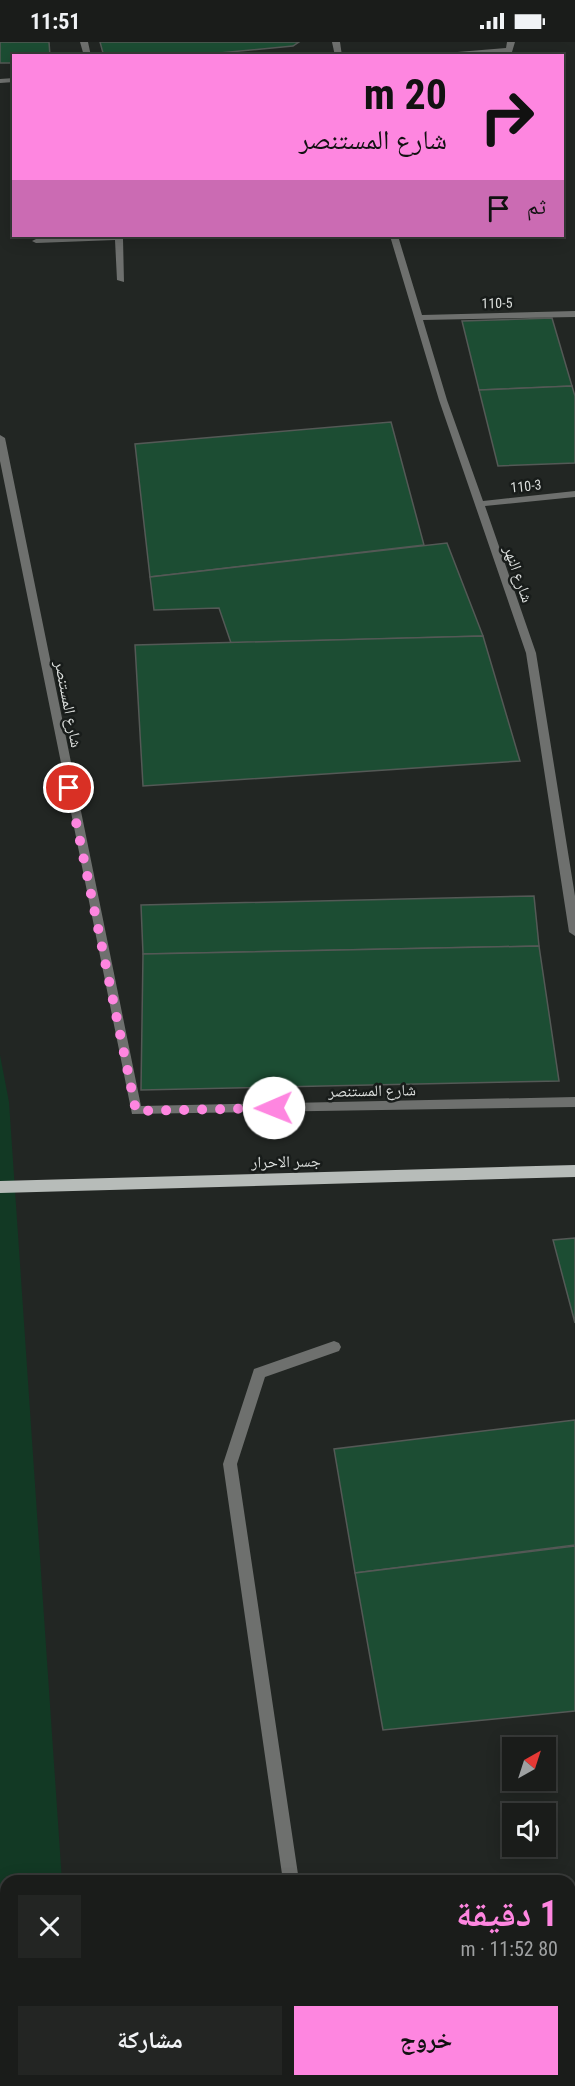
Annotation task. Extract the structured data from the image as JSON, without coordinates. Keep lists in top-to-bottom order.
{
  "streets": {
    "main road": ["جسر الاحرار"],
    "street": [
      "110-5",
      "110-3",
      "شارع النهر",
      "شارع المستنصر"
    ]
  },
  "crossings": [
    ["110-5", "شارع النهر"],
    ["110-3", "شارع النهر"]
  ],
  "north": "top right",
  "page": {
    "status": "11:51",
    "turn": ["20 m", "شارع المستنصر"],
    "then": "ثم",
    "heading": ["1 دقيقة", "80 m · 11:52"],
    "buttons": ["خروج", "مشاركة"]
  }
}
